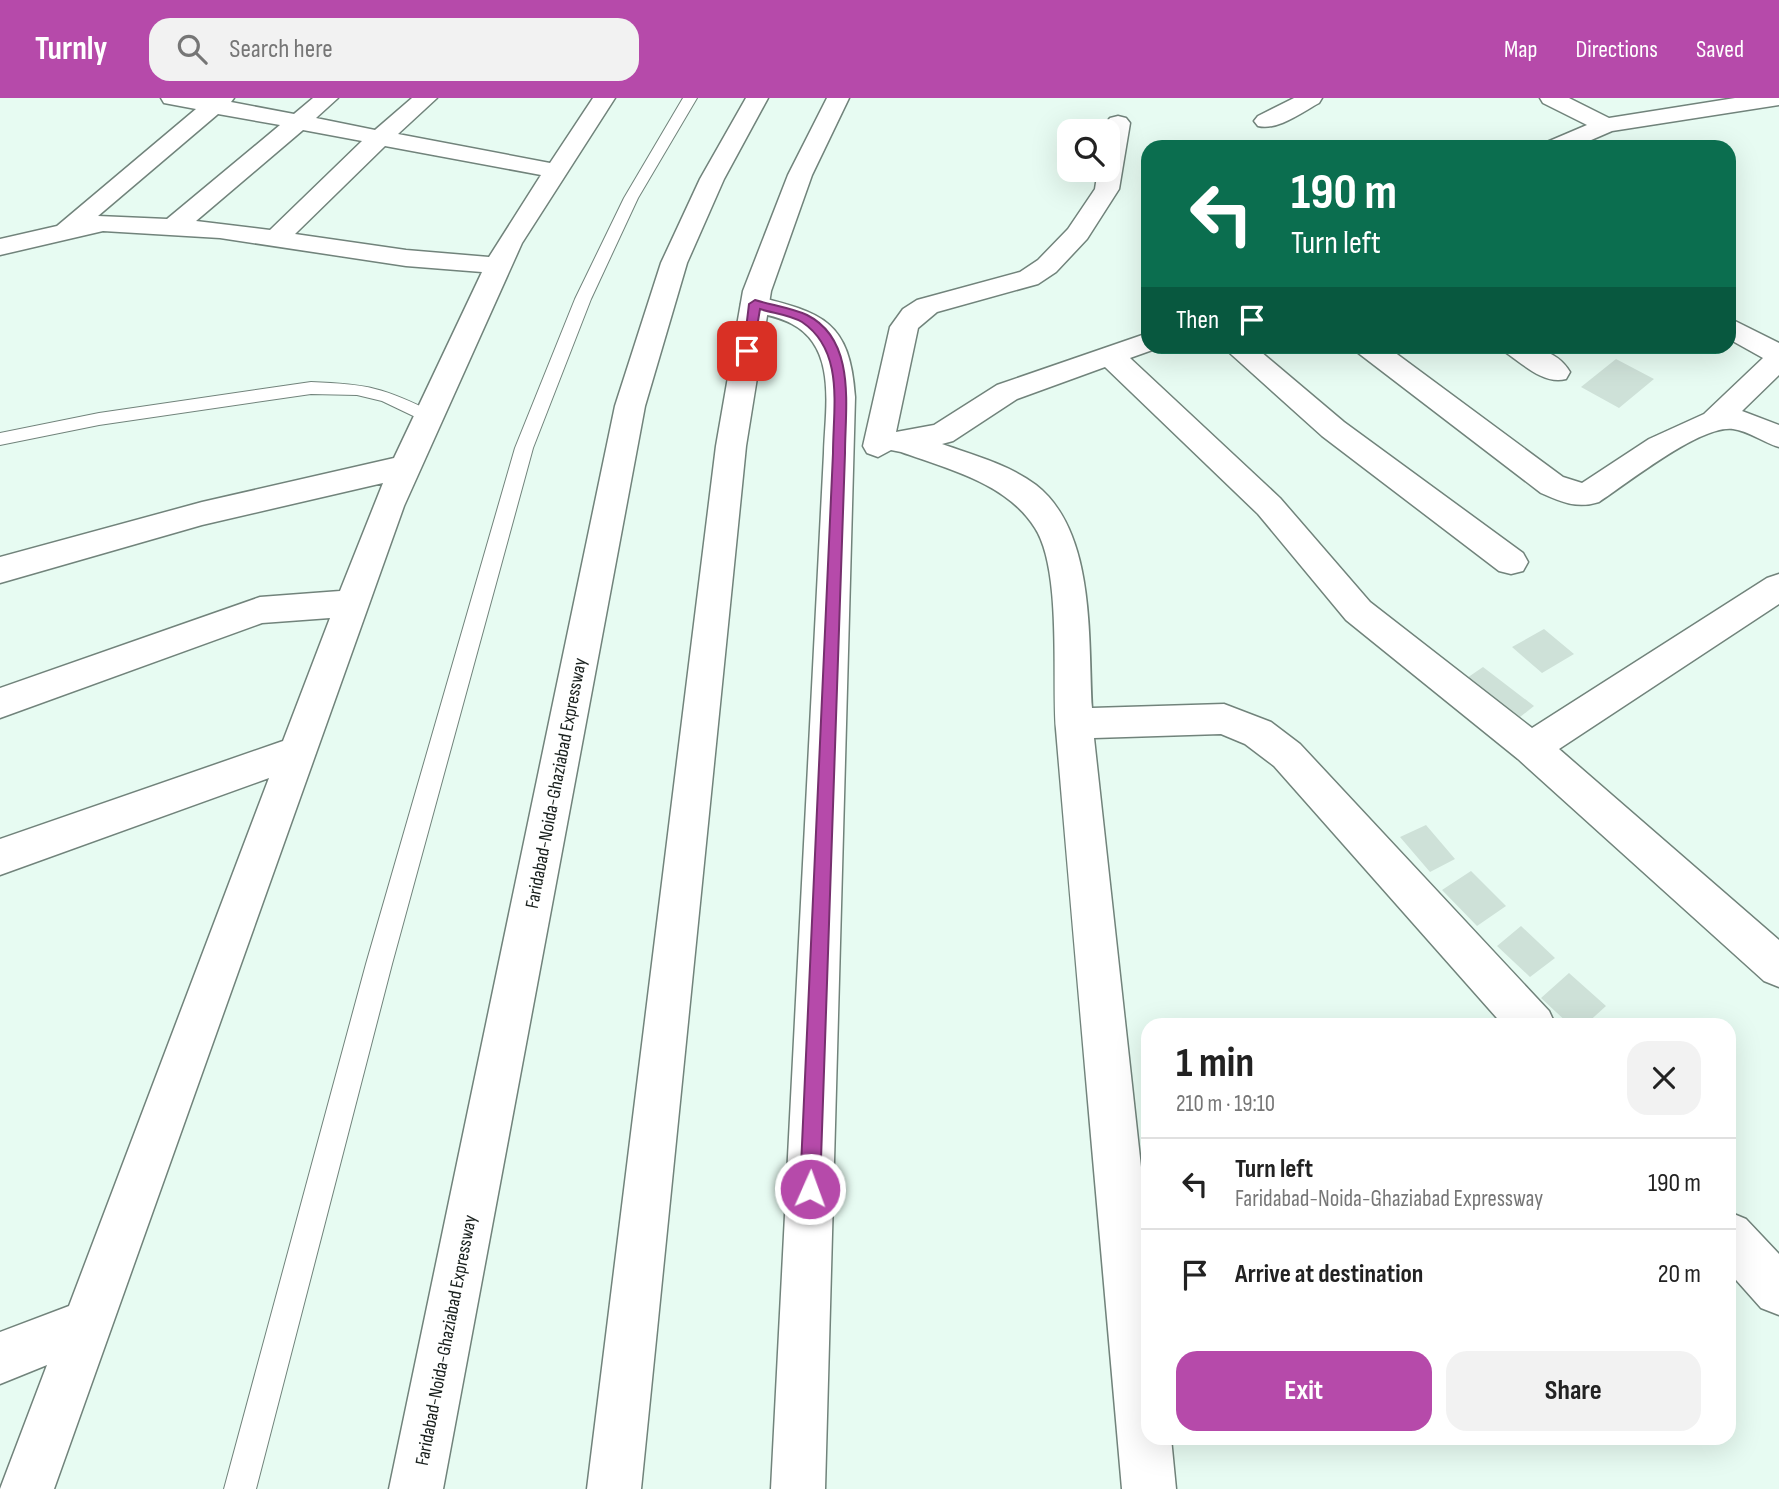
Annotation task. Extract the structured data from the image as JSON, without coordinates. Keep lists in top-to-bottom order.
{
  "streets": {
    "street": ["Faridabad-Noida-Ghaziabad Expressway"]
  },
  "page": {
    "header": "Turnly",
    "search": "Search here",
    "nav": ["Map", "Directions", "Saved"],
    "turn": ["190 m", "Turn left"],
    "then": "Then",
    "heading": ["1 min", "210 m · 19:10"],
    "list": [
      {
        "name": "Turn left",
        "note": "Faridabad-Noida-Ghaziabad Expressway",
        "value": "190 m"
      },
      {
        "name": "Arrive at destination",
        "value": "20 m"
      }
    ],
    "buttons": ["Exit", "Share"]
  }
}
